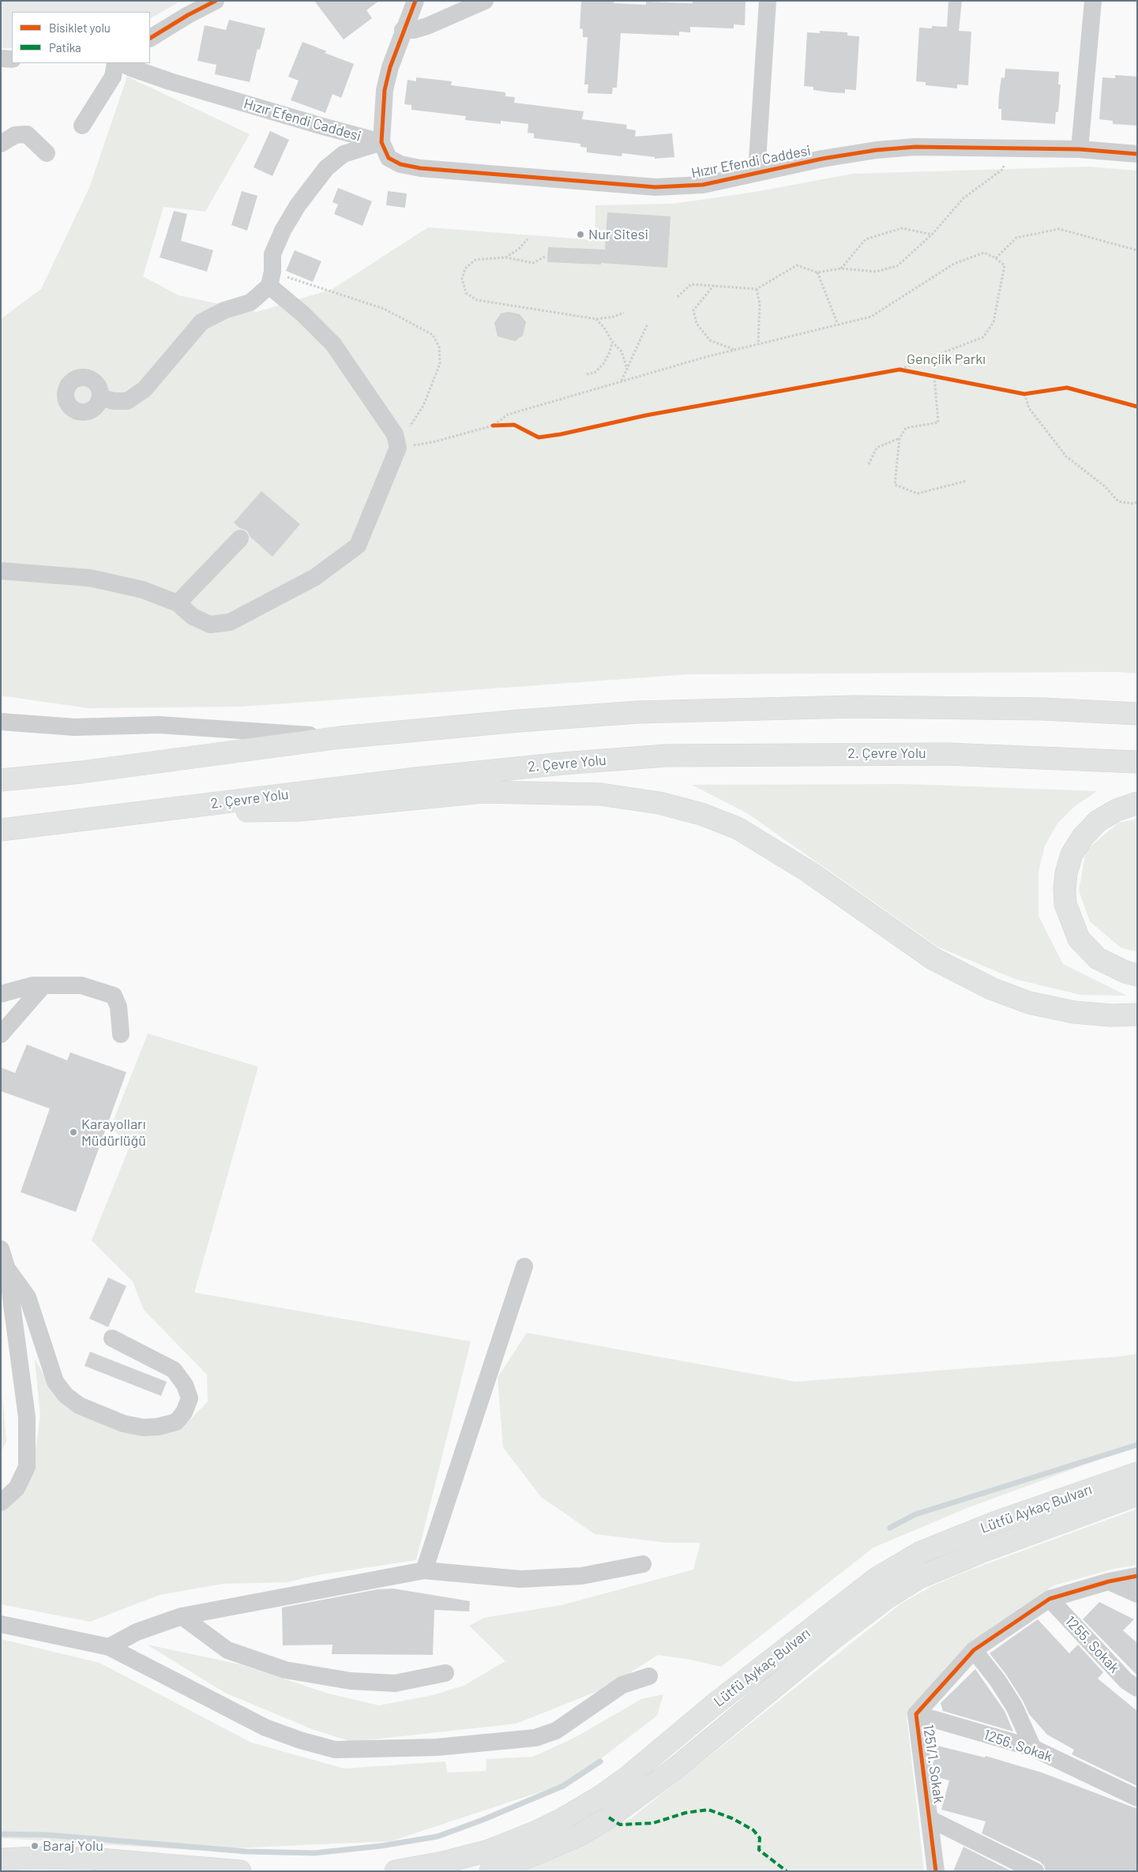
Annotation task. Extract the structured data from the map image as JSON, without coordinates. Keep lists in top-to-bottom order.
{
  "streets": {
    "main road": ["2. Çevre Yolu", "Lütfü Aykaç Bulvarı"],
    "street": [
      "Hızır Efendi Caddesi",
      "1255. Sokak",
      "1256. Sokak",
      "1251/1. Sokak"
    ]
  },
  "crossings": [
    ["1255. Sokak", "1251/1. Sokak"],
    ["1256. Sokak", "1251/1. Sokak"]
  ],
  "parks": ["Gençlik Parkı"],
  "places": ["Nur Sitesi", "Karayolları Müdürlüğü", "Baraj Yolu"],
  "legend": ["Bisiklet yolu", "Patika"]
}
